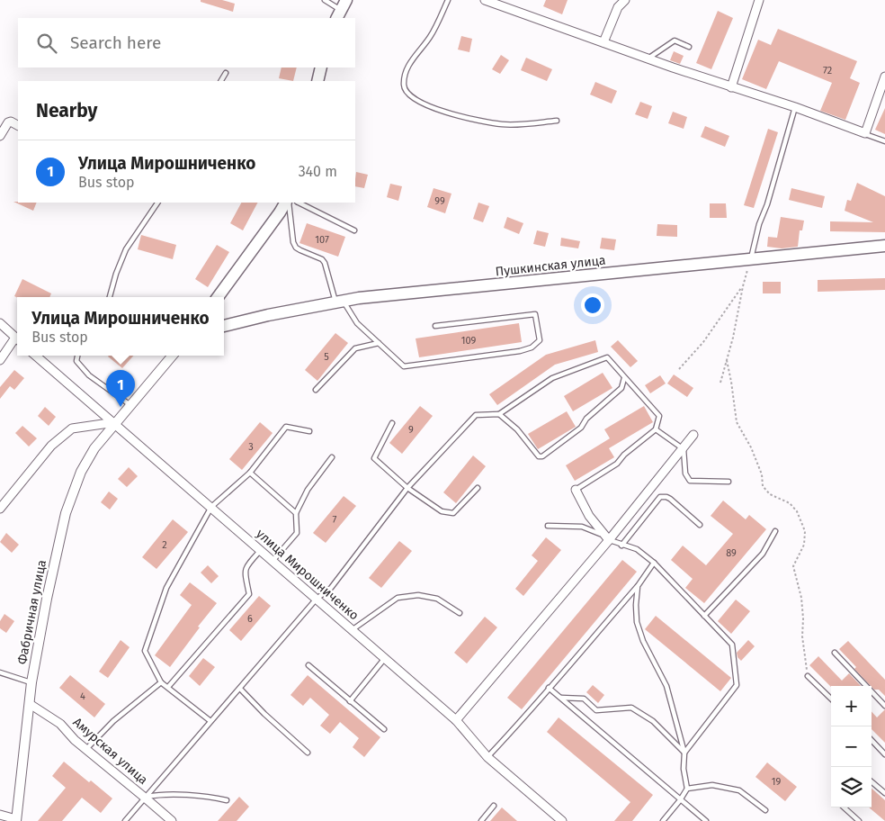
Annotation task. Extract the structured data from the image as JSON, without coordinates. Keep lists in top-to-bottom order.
{
  "streets": {
    "main road": ["Пушкинская улица"],
    "street": ["улица Мирошниченко", "Фабричная улица", "Амурская улица"]
  },
  "crossings": [
    ["улица Мирошниченко", "Фабричная улица"],
    ["Фабричная улица", "Амурская улица"]
  ],
  "house_numbers": [
    "72",
    "99",
    "107",
    "109",
    "5",
    "9",
    "3",
    "7",
    "2",
    "89",
    "6",
    "4",
    "19"
  ],
  "page": {
    "search": "Search here",
    "heading": "Nearby",
    "list": [
      {
        "mark": "1",
        "name": "Улица Мирошниченко",
        "note": "Bus stop",
        "value": "340 m"
      }
    ],
    "popup": ["Улица Мирошниченко", "Bus stop"],
    "pins": "1",
    "map_buttons": ["+", "−"]
  }
}
